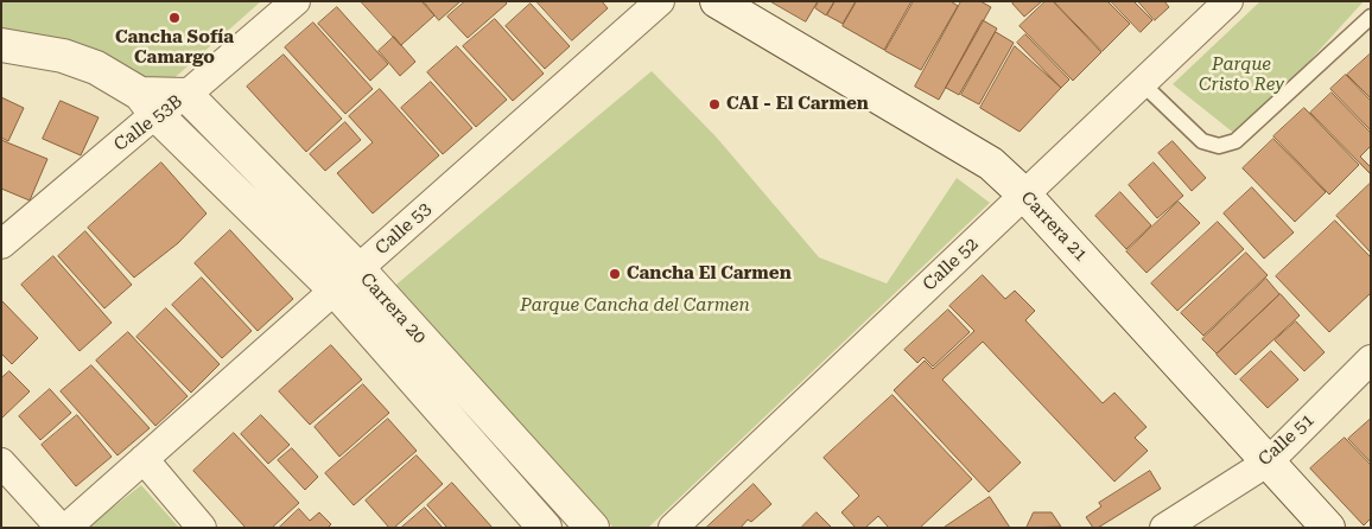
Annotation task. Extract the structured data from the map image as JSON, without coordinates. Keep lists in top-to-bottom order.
{
  "streets": {
    "street": [
      "Calle 53B",
      "Carrera 21",
      "Calle 53",
      "Calle 52",
      "Carrera 20",
      "Calle 51"
    ]
  },
  "crossings": [
    ["Calle 53B", "Carrera 20"],
    ["Carrera 21", "Calle 52"],
    ["Carrera 21", "Calle 51"],
    ["Calle 53", "Carrera 20"]
  ],
  "parks": ["Parque Cristo Rey", "Parque Cancha del Carmen"],
  "places": ["Cancha Sofía Camargo", "CAI - El Carmen", "Cancha El Carmen"]
}
